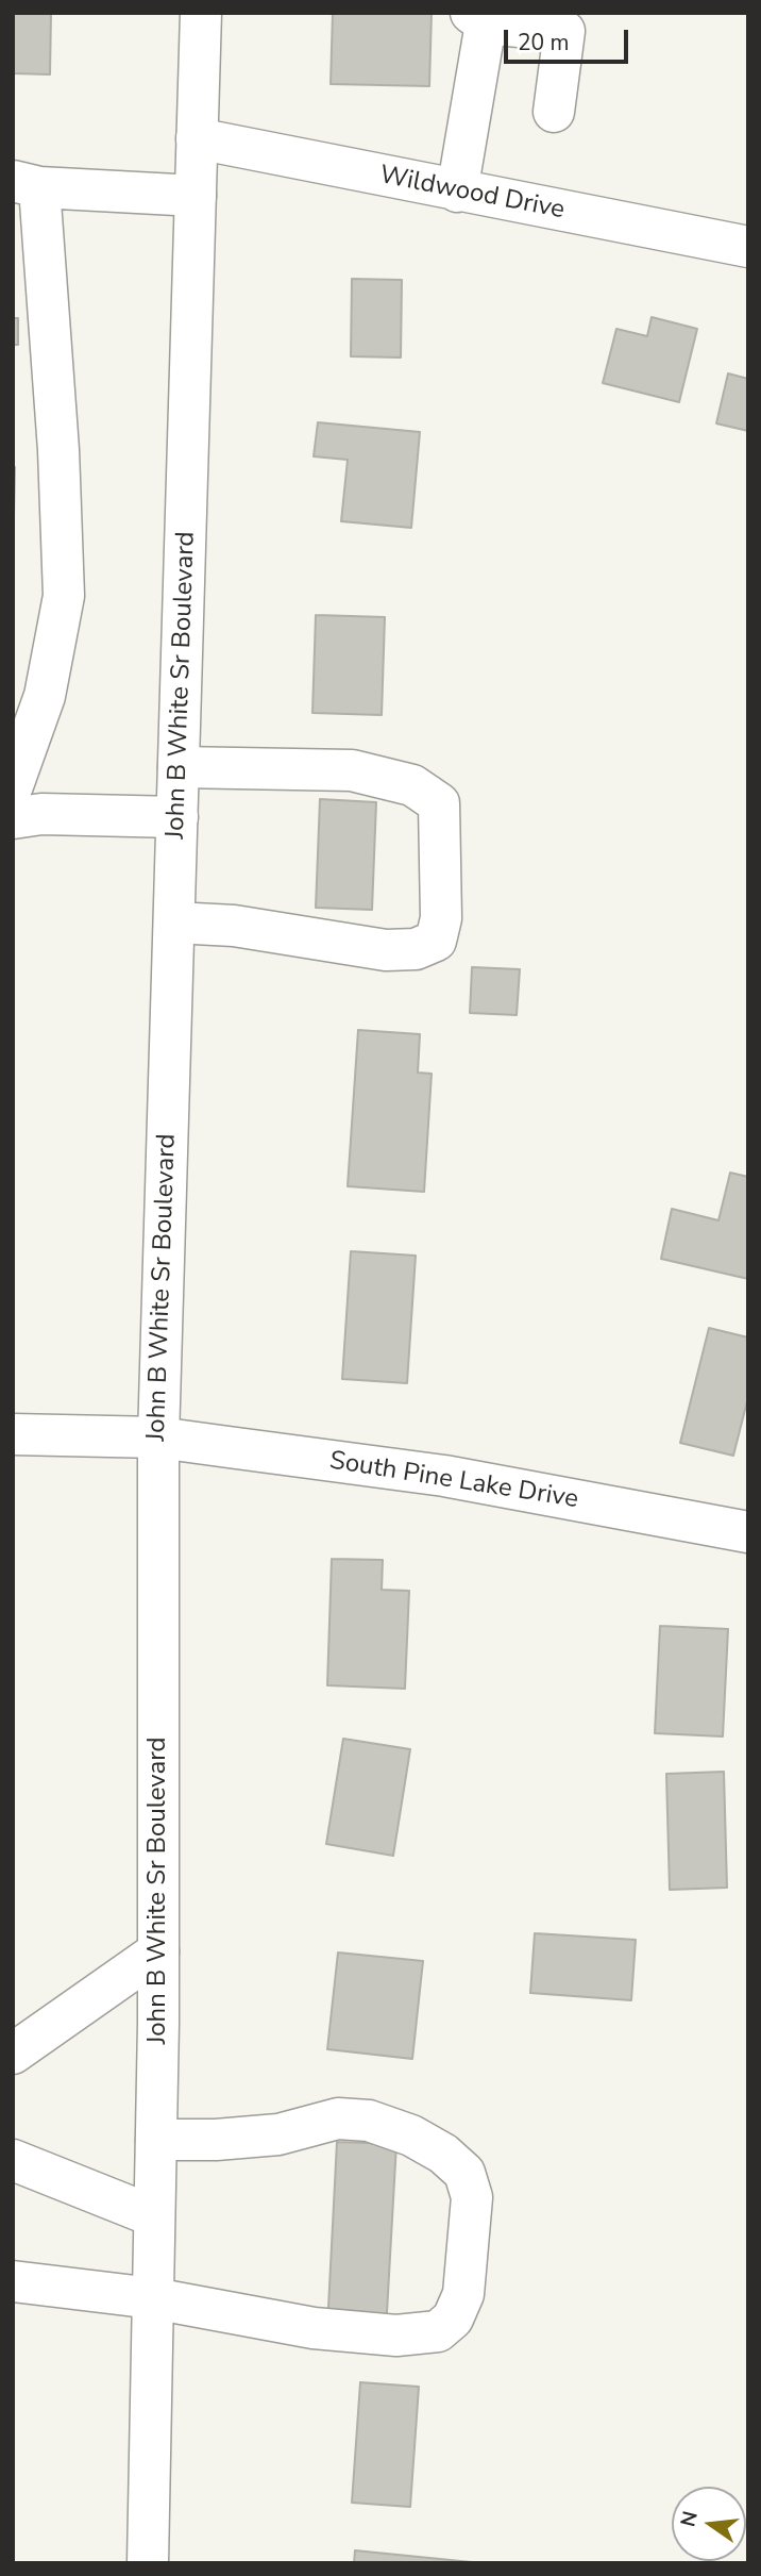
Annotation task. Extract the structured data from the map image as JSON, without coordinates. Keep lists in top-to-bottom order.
{
  "streets": {
    "main road": ["Wildwood Drive", "John B White Sr Boulevard", "South Pine Lake Drive"]
  },
  "crossings": [
    ["Wildwood Drive", "John B White Sr Boulevard"],
    ["John B White Sr Boulevard", "South Pine Lake Drive"]
  ],
  "scale_bar": "20 m",
  "north": "left"
}
